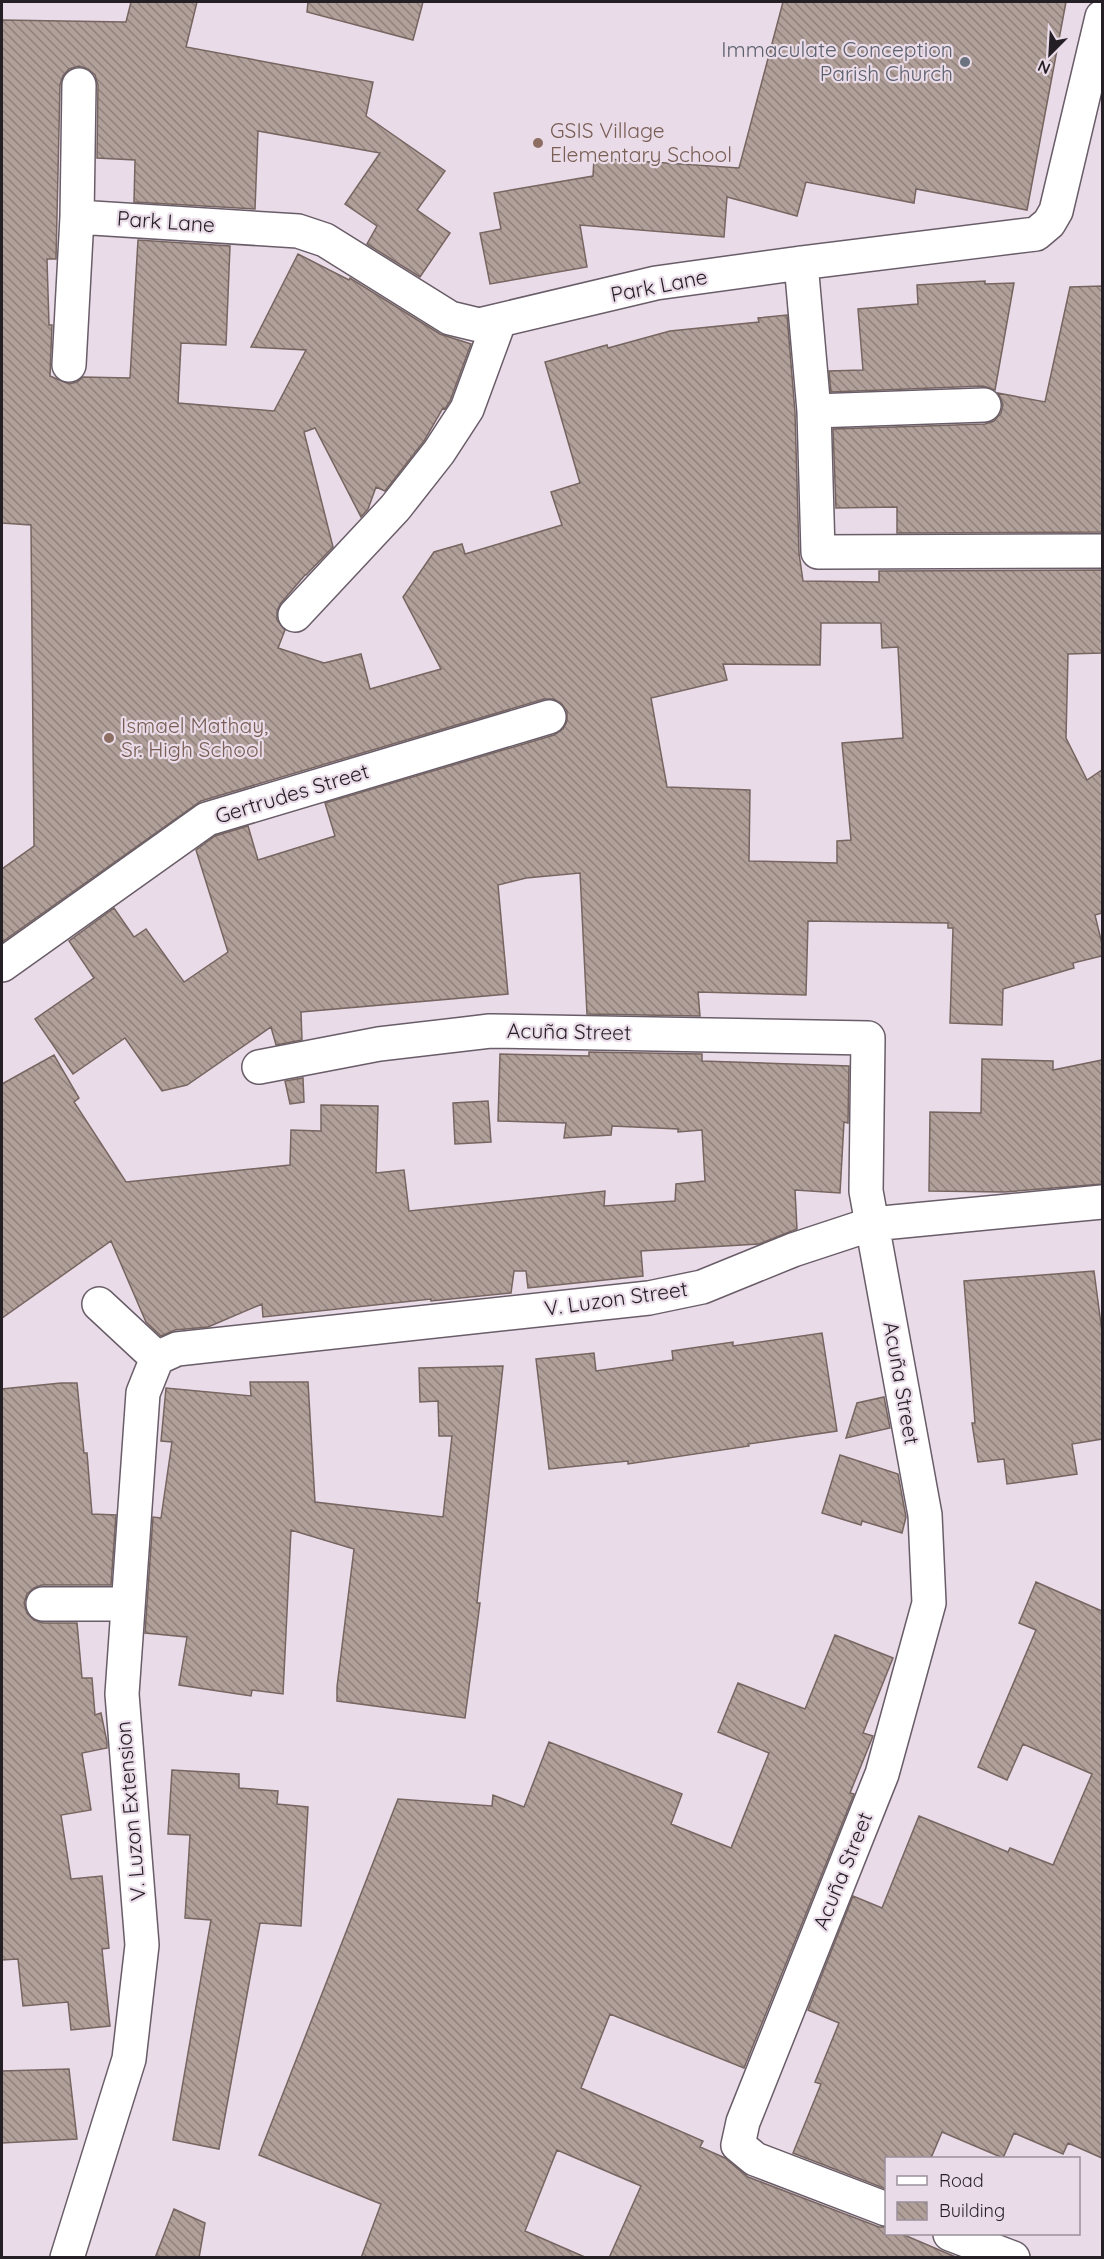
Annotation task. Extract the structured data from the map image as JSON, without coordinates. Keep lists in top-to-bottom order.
{
  "streets": {
    "street": [
      "Park Lane",
      "Gertrudes Street",
      "Acuña Street",
      "V. Luzon Street",
      "V. Luzon Extension"
    ]
  },
  "crossings": [
    ["Acuña Street", "V. Luzon Street"],
    ["V. Luzon Street", "V. Luzon Extension"]
  ],
  "places": ["Immaculate Conception Parish Church", "GSIS Village Elementary School", "Ismael Mathay, Sr. High School"],
  "legend": ["Road", "Building"],
  "north": "bottom left"
}
